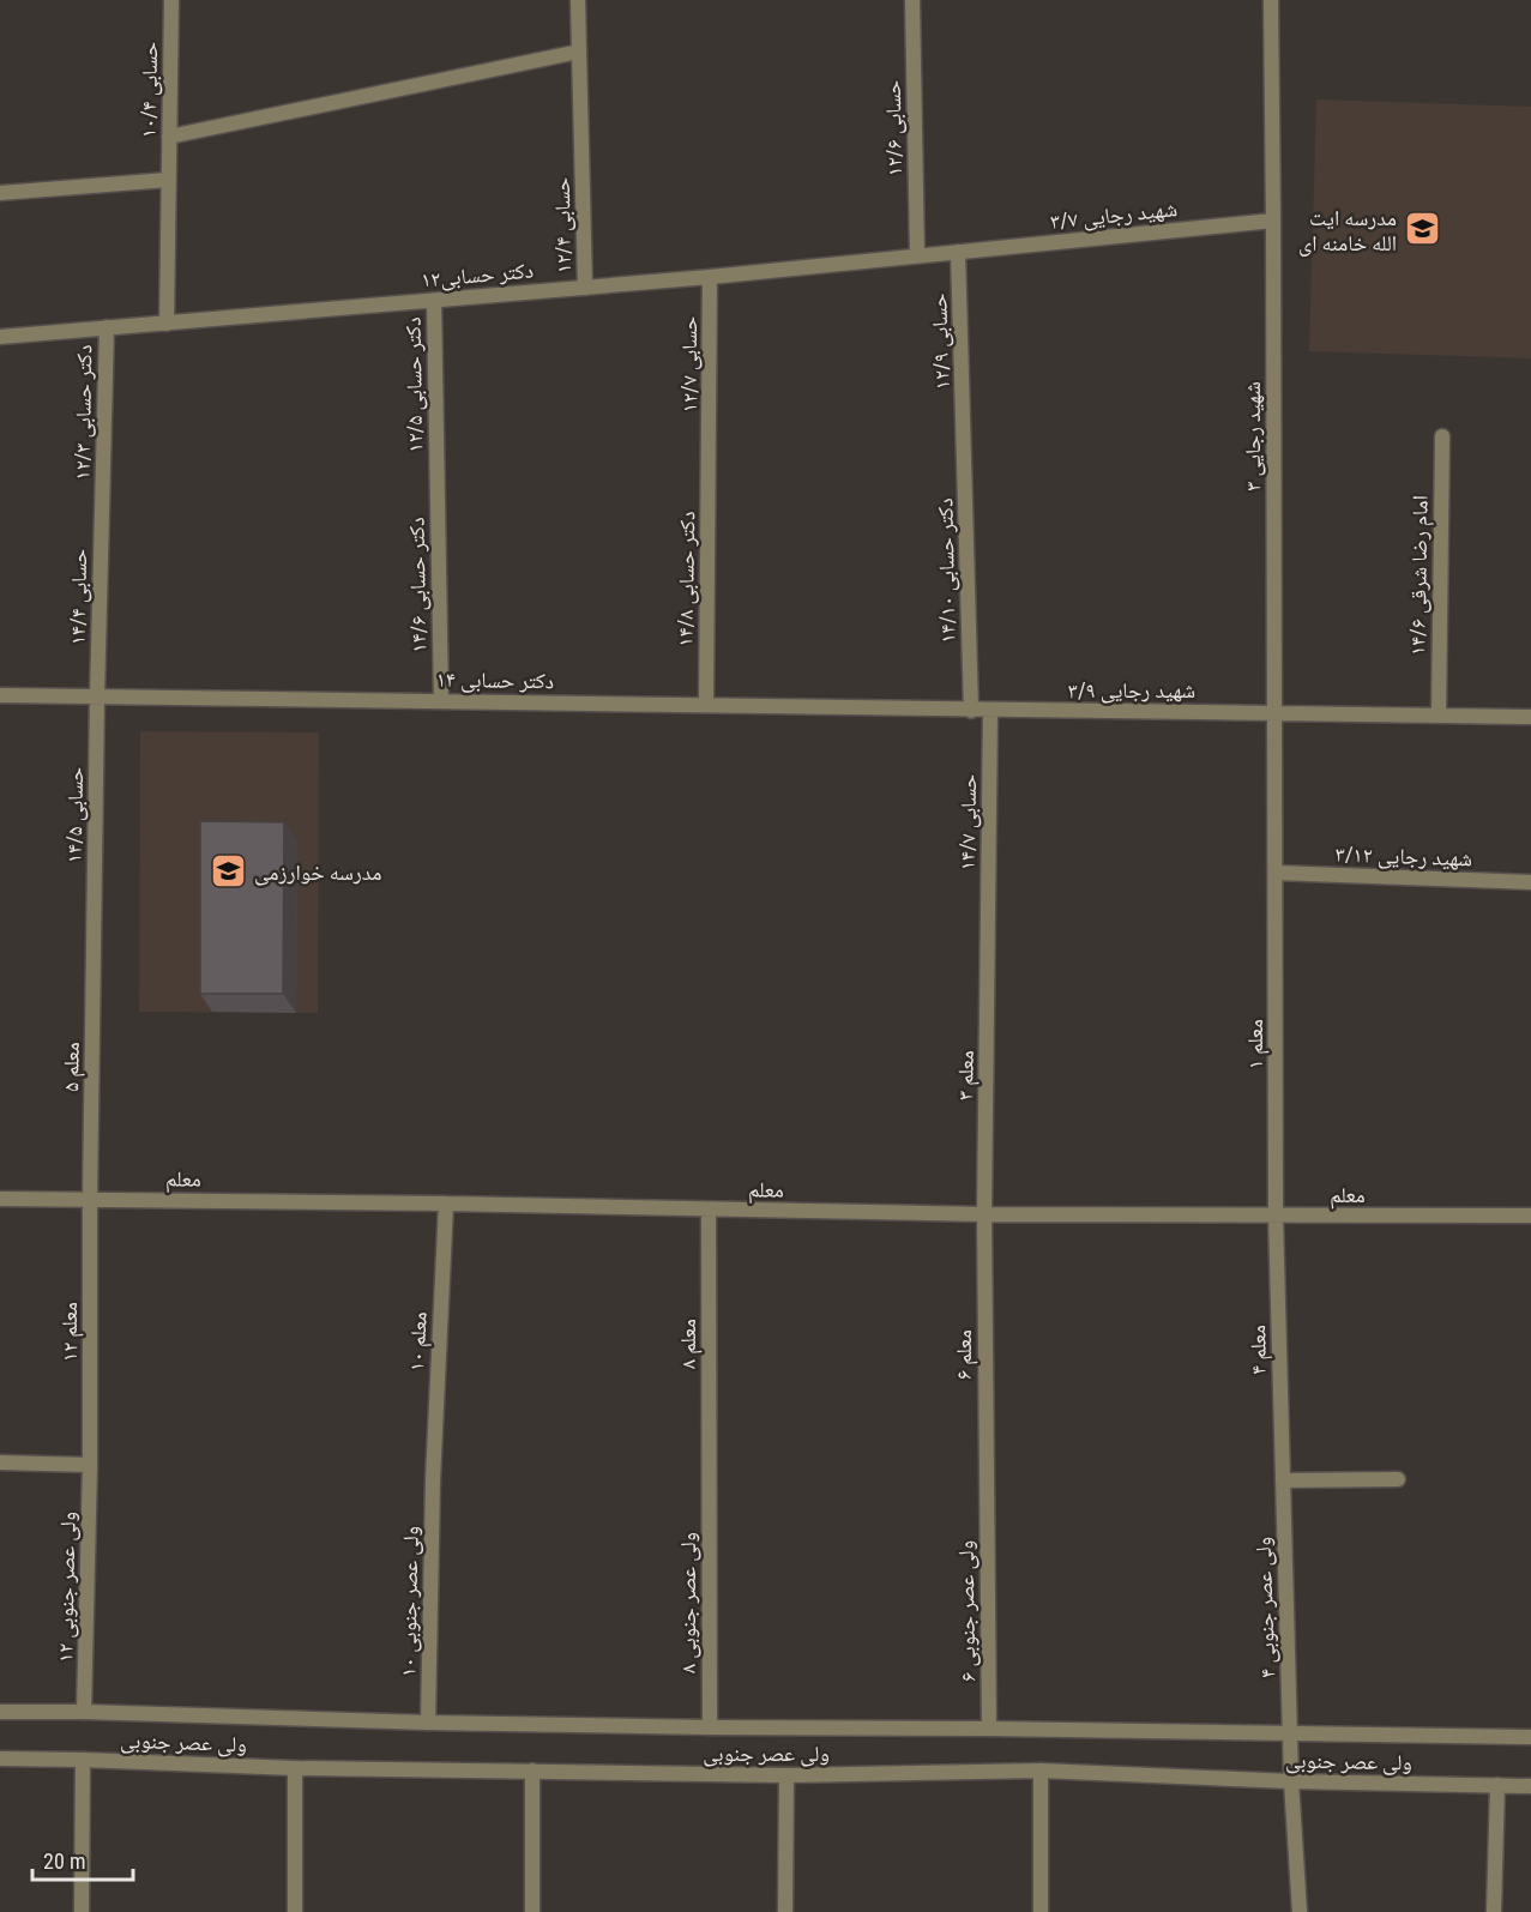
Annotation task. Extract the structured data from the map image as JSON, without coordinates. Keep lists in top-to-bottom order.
{
  "streets": {
    "street": [
      "حسابی ۱۰/۴",
      "حسابی ۱۲/۶",
      "شهید رجایی ۳/۷",
      "حسابی ۱۲/۴",
      "دکتر حسابی۱۲",
      "حسابی ۱۲/۹",
      "حسابی ۱۲/۷",
      "دکتر حسابی ۱۲/۵",
      "دکتر حسابی ۱۲/۳",
      "شهید رجایی ۳",
      "دکتر حسابی ۱۴/۱۰",
      "امام رضا شرقی ۱۴/۶",
      "دکتر حسابی ۱۴/۸",
      "دکتر حسابی ۱۴/۶",
      "حسابی ۱۴/۴",
      "دکتر حسابی ۱۴",
      "شهید رجایی ۳/۹",
      "حسابی ۱۴/۵",
      "حسابی ۱۴/۷",
      "شهید رجایی ۳/۱۲",
      "معلم ۱",
      "معلم ۵",
      "معلم ۳",
      "معلم",
      "معلم ۱۲",
      "معلم ۱۰",
      "معلم ۸",
      "معلم ۴",
      "معلم ۶",
      "ولی عصر جنوبی ۱۲",
      "ولی عصر جنوبی ۱۰",
      "ولی عصر جنوبی ۸",
      "ولی عصر جنوبی ۴",
      "ولی عصر جنوبی ۶",
      "ولی عصر جنوبی"
    ]
  },
  "crossings": [
    ["حسابی ۱۰/۴", "دکتر حسابی۱۲"],
    ["حسابی ۱۲/۶", "دکتر حسابی۱۲"],
    ["شهید رجایی ۳/۷", "دکتر حسابی۱۲"],
    ["شهید رجایی ۳/۷", "حسابی ۱۲/۹"],
    ["شهید رجایی ۳/۷", "شهید رجایی ۳"],
    ["حسابی ۱۲/۴", "دکتر حسابی۱۲"],
    ["دکتر حسابی۱۲", "حسابی ۱۲/۹"],
    ["دکتر حسابی۱۲", "حسابی ۱۲/۷"],
    ["دکتر حسابی۱۲", "دکتر حسابی ۱۲/۵"],
    ["دکتر حسابی۱۲", "دکتر حسابی ۱۲/۳"],
    ["حسابی ۱۲/۹", "دکتر حسابی ۱۴/۱۰"],
    ["حسابی ۱۲/۷", "دکتر حسابی ۱۴/۸"],
    ["دکتر حسابی ۱۲/۵", "دکتر حسابی ۱۴/۶"],
    ["دکتر حسابی ۱۲/۳", "حسابی ۱۴/۴"],
    ["شهید رجایی ۳", "شهید رجایی ۳/۹"],
    ["شهید رجایی ۳", "شهید رجایی ۳/۱۲"],
    ["شهید رجایی ۳", "معلم ۱"],
    ["دکتر حسابی ۱۴/۱۰", "دکتر حسابی ۱۴"],
    ["امام رضا شرقی ۱۴/۶", "شهید رجایی ۳/۹"],
    ["دکتر حسابی ۱۴/۸", "دکتر حسابی ۱۴"],
    ["دکتر حسابی ۱۴/۶", "دکتر حسابی ۱۴"],
    ["حسابی ۱۴/۴", "دکتر حسابی ۱۴"],
    ["حسابی ۱۴/۴", "حسابی ۱۴/۵"],
    ["دکتر حسابی ۱۴", "شهید رجایی ۳/۹"],
    ["دکتر حسابی ۱۴", "حسابی ۱۴/۵"],
    ["دکتر حسابی ۱۴", "حسابی ۱۴/۷"],
    ["شهید رجایی ۳/۹", "حسابی ۱۴/۷"],
    ["حسابی ۱۴/۵", "معلم ۵"],
    ["حسابی ۱۴/۷", "معلم ۳"],
    ["شهید رجایی ۳/۱۲", "معلم ۱"],
    ["معلم ۱", "معلم"],
    ["معلم ۱", "معلم ۴"],
    ["معلم ۵", "معلم"],
    ["معلم ۵", "معلم ۱۲"],
    ["معلم ۳", "معلم"],
    ["معلم ۳", "معلم ۶"],
    ["معلم", "معلم ۱۲"],
    ["معلم", "معلم ۱۰"],
    ["معلم", "معلم ۸"],
    ["معلم", "معلم ۴"],
    ["معلم", "معلم ۶"],
    ["معلم ۱۲", "ولی عصر جنوبی ۱۲"],
    ["معلم ۱۰", "ولی عصر جنوبی ۱۰"],
    ["معلم ۸", "ولی عصر جنوبی ۸"],
    ["معلم ۴", "ولی عصر جنوبی ۴"],
    ["معلم ۶", "ولی عصر جنوبی ۶"],
    ["ولی عصر جنوبی ۱۲", "ولی عصر جنوبی"],
    ["ولی عصر جنوبی ۱۰", "ولی عصر جنوبی"],
    ["ولی عصر جنوبی ۸", "ولی عصر جنوبی"],
    ["ولی عصر جنوبی ۴", "ولی عصر جنوبی"],
    ["ولی عصر جنوبی ۶", "ولی عصر جنوبی"]
  ],
  "places": {
    "school or university": ["مدرسه ایت الله خامنه ای", "مدرسه خوارزمی"]
  },
  "scale_bar": "20 m"
}
